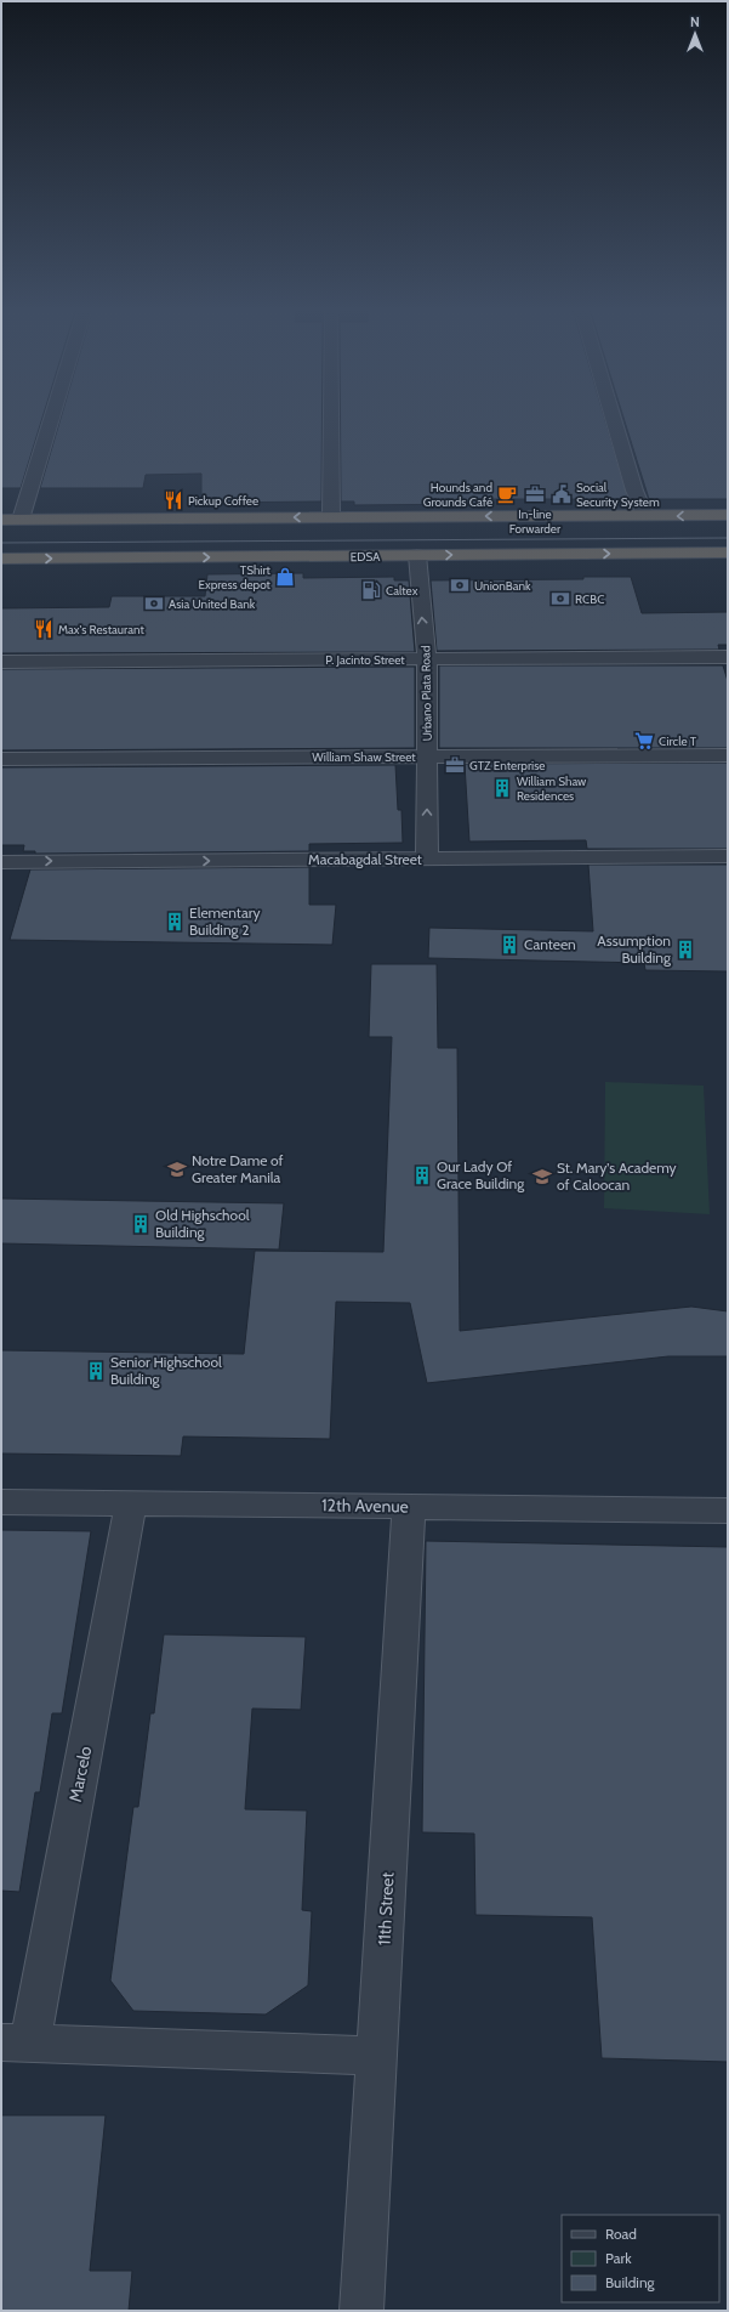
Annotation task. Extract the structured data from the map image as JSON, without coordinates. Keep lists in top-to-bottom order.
{
  "streets": {
    "highway": ["EDSA"],
    "street": [
      "P. Jacinto Street",
      "Urbano Plata Road",
      "William Shaw Street",
      "Macabagdal Street",
      "12th Avenue",
      "Marcelo",
      "11th Street"
    ]
  },
  "crossings": [
    ["EDSA", "Urbano Plata Road"],
    ["P. Jacinto Street", "Urbano Plata Road"],
    ["Urbano Plata Road", "William Shaw Street"],
    ["Urbano Plata Road", "Macabagdal Street"],
    ["12th Avenue", "Marcelo"],
    ["12th Avenue", "11th Street"],
    ["Marcelo", "11th Street"]
  ],
  "one_way": ["Urbano Plata Road", "Macabagdal Street"],
  "places": {
    "cafe": ["Hounds and Grounds Café"],
    "office": ["In-line Forwarder", "GTZ Enterprise"],
    "public building": ["Social Security System"],
    "restaurant": ["Pickup Coffee", "Max's Restaurant"],
    "shop": ["TShirt Express depot"],
    "bank": ["UnionBank", "RCBC", "Asia United Bank"],
    "fuel station": ["Caltex"],
    "supermarket": ["Circle T"],
    "building": [
      "William Shaw Residences",
      "Elementary Building 2",
      "Canteen",
      "Assumption Building",
      "Our Lady Of Grace Building",
      "Old Highschool Building",
      "Senior Highschool Building"
    ],
    "school or university": ["Notre Dame of Greater Manila", "St. Mary's Academy of Caloocan"]
  },
  "legend": ["Road", "Park", "Building"],
  "north": "top"
}
